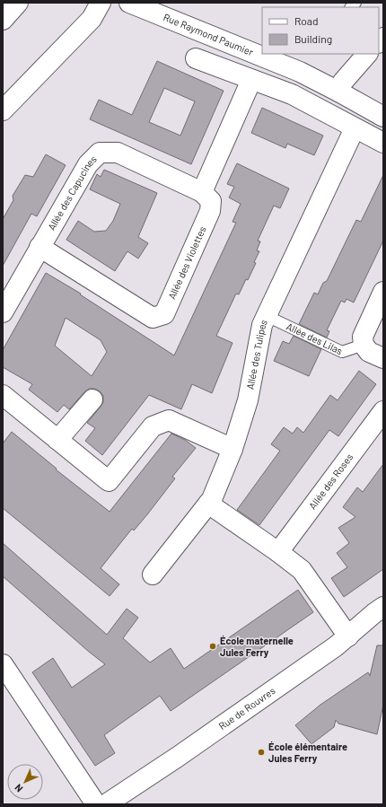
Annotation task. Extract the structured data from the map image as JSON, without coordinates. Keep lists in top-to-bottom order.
{
  "streets": {
    "street": [
      "Rue Raymond Paumier",
      "Allée des Capucines",
      "Allée des Violettes",
      "Allée des Tulipes",
      "Allée des Roses",
      "Rue de Rouvres"
    ],
    "lane": ["Allée des Lilas"]
  },
  "crossings": [
    ["Allée des Capucines", "Allée des Violettes"],
    ["Allée des Lilas", "Allée des Tulipes"]
  ],
  "places": ["École maternelle Jules Ferry", "École élémentaire Jules Ferry"],
  "legend": ["Road", "Building"],
  "north": "bottom left"
}
